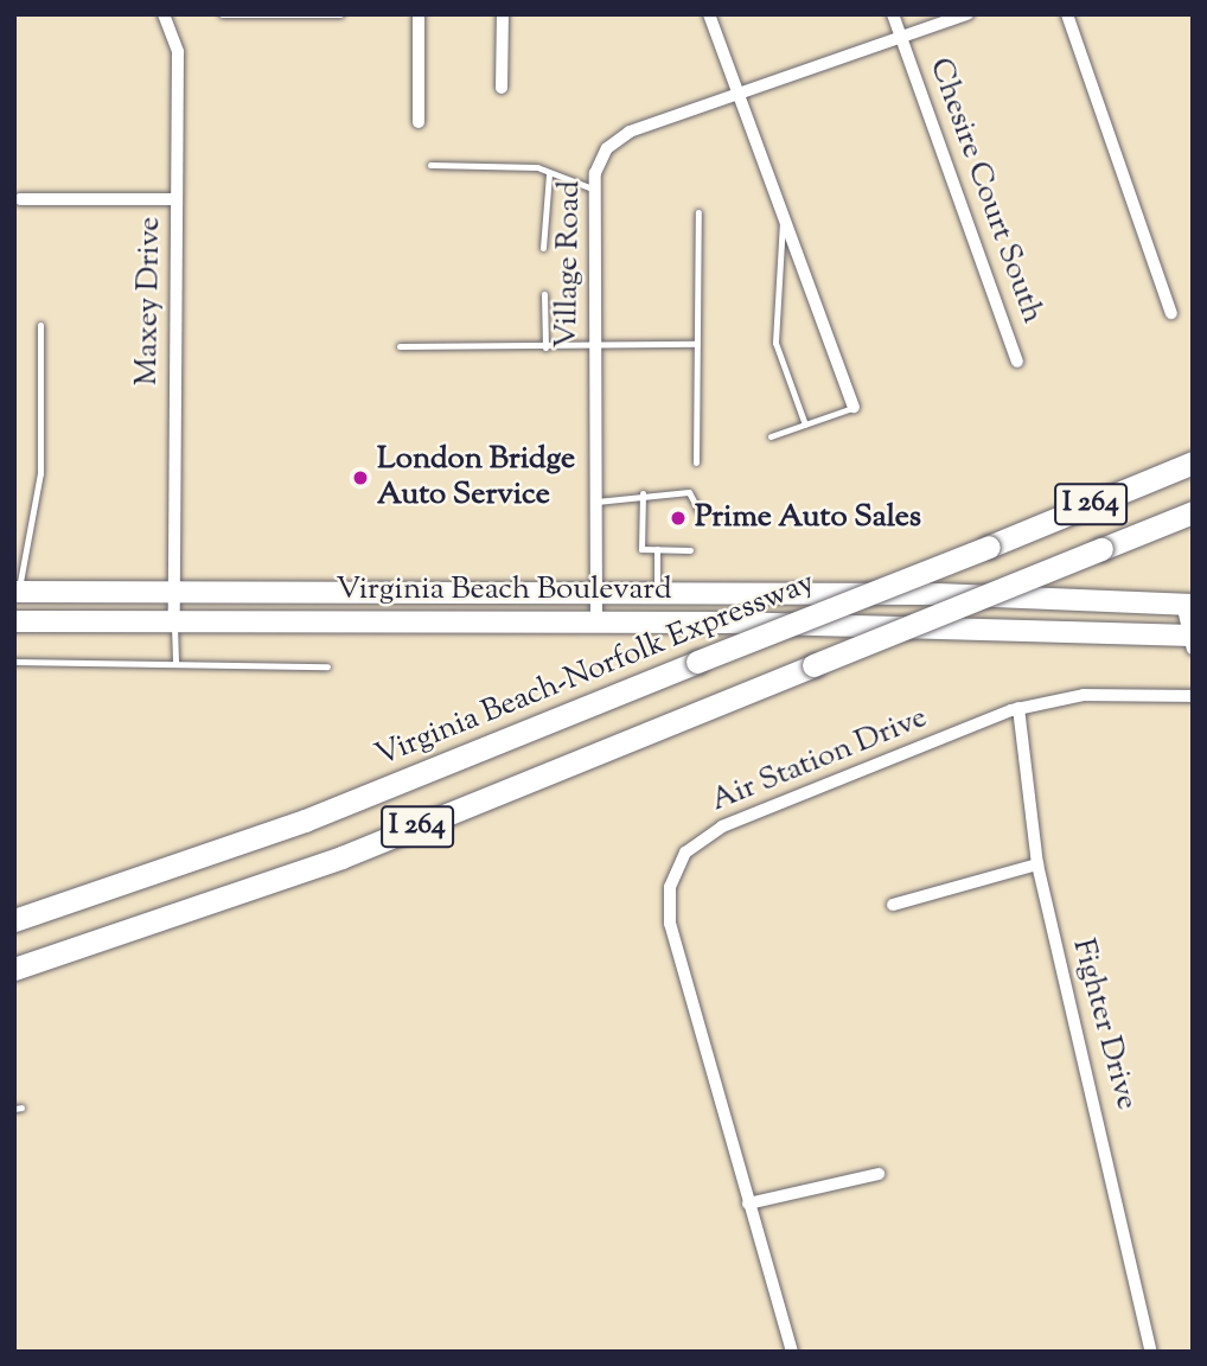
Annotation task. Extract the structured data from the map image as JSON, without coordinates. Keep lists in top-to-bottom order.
{
  "streets": {
    "highway": ["I 264", "Virginia Beach-Norfolk Expressway"],
    "main road": ["Virginia Beach Boulevard"],
    "street": [
      "Chesire Court South",
      "Village Road",
      "Maxey Drive",
      "Air Station Drive",
      "Fighter Drive"
    ]
  },
  "crossings": [
    ["Chesire Court South", "Village Road"],
    ["Village Road", "Virginia Beach Boulevard"],
    ["Maxey Drive", "Virginia Beach Boulevard"],
    ["Air Station Drive", "Fighter Drive"]
  ],
  "places": ["London Bridge Auto Service", "Prime Auto Sales"]
}
